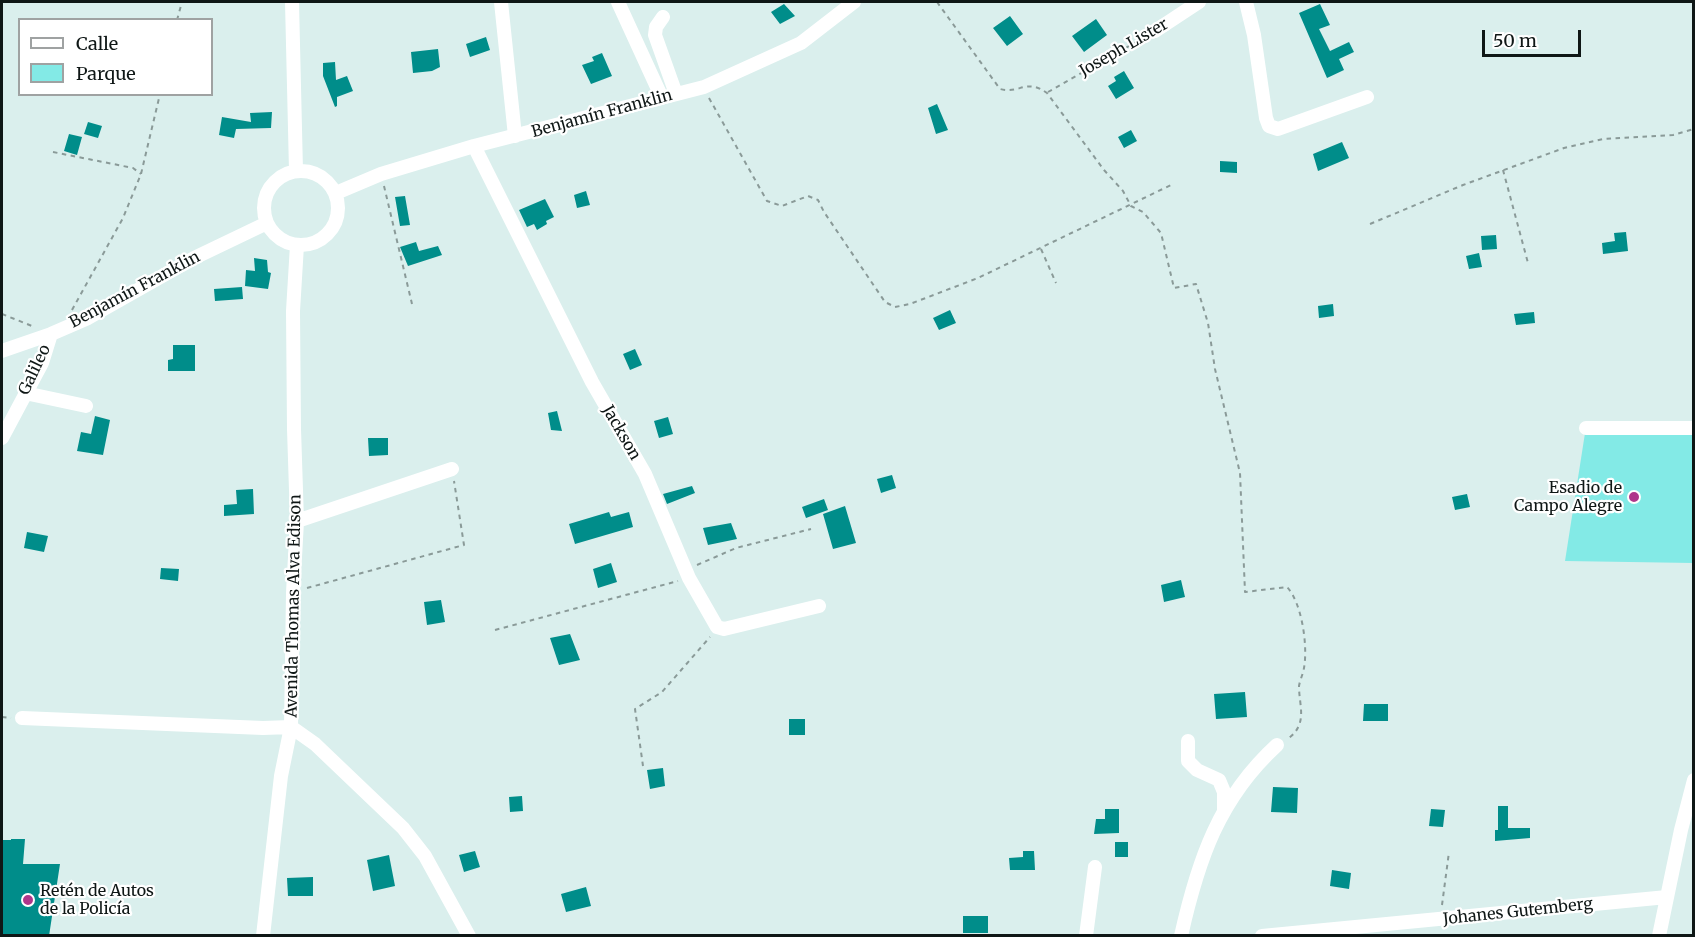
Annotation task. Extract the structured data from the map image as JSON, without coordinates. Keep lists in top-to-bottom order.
{
  "streets": {
    "street": [
      "Joseph Lister",
      "Benjamín Franklin",
      "Galileo",
      "Jackson",
      "Avenida Thomas Alva Edison",
      "Johanes Gutemberg"
    ]
  },
  "crossings": [
    ["Benjamín Franklin", "Galileo"],
    ["Benjamín Franklin", "Jackson"],
    ["Benjamín Franklin", "Avenida Thomas Alva Edison"]
  ],
  "places": ["Esadio de Campo Alegre", "Retén de Autos de la Policía"],
  "legend": ["Calle", "Parque"],
  "scale_bar": "50 m"
}
